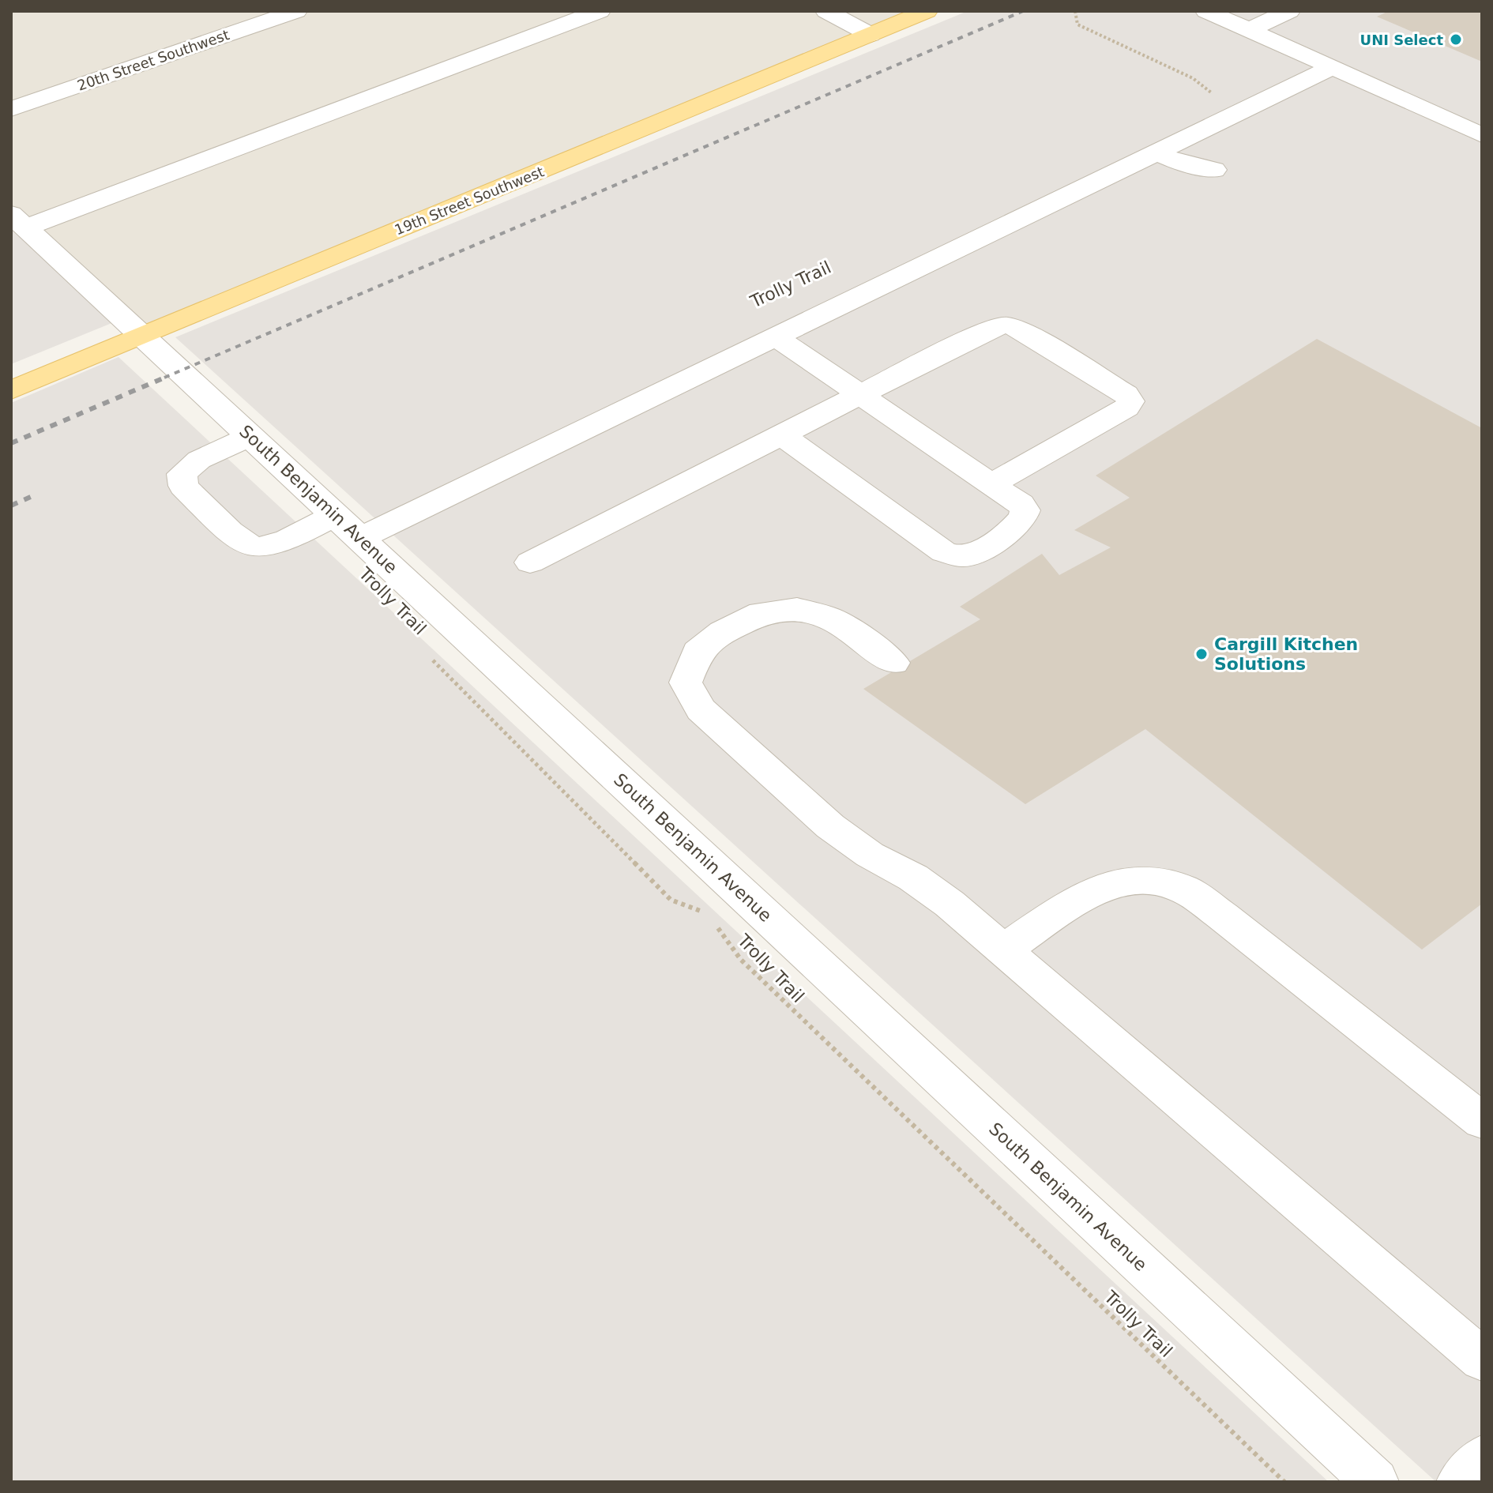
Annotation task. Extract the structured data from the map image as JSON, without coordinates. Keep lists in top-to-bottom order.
{
  "streets": {
    "main road": ["19th Street Southwest"],
    "street": ["20th Street Southwest", "South Benjamin Avenue"],
    "path": ["Trolly Trail"]
  },
  "crossings": [
    ["19th Street Southwest", "South Benjamin Avenue"]
  ],
  "places": ["UNI Select", "Cargill Kitchen Solutions"]
}
